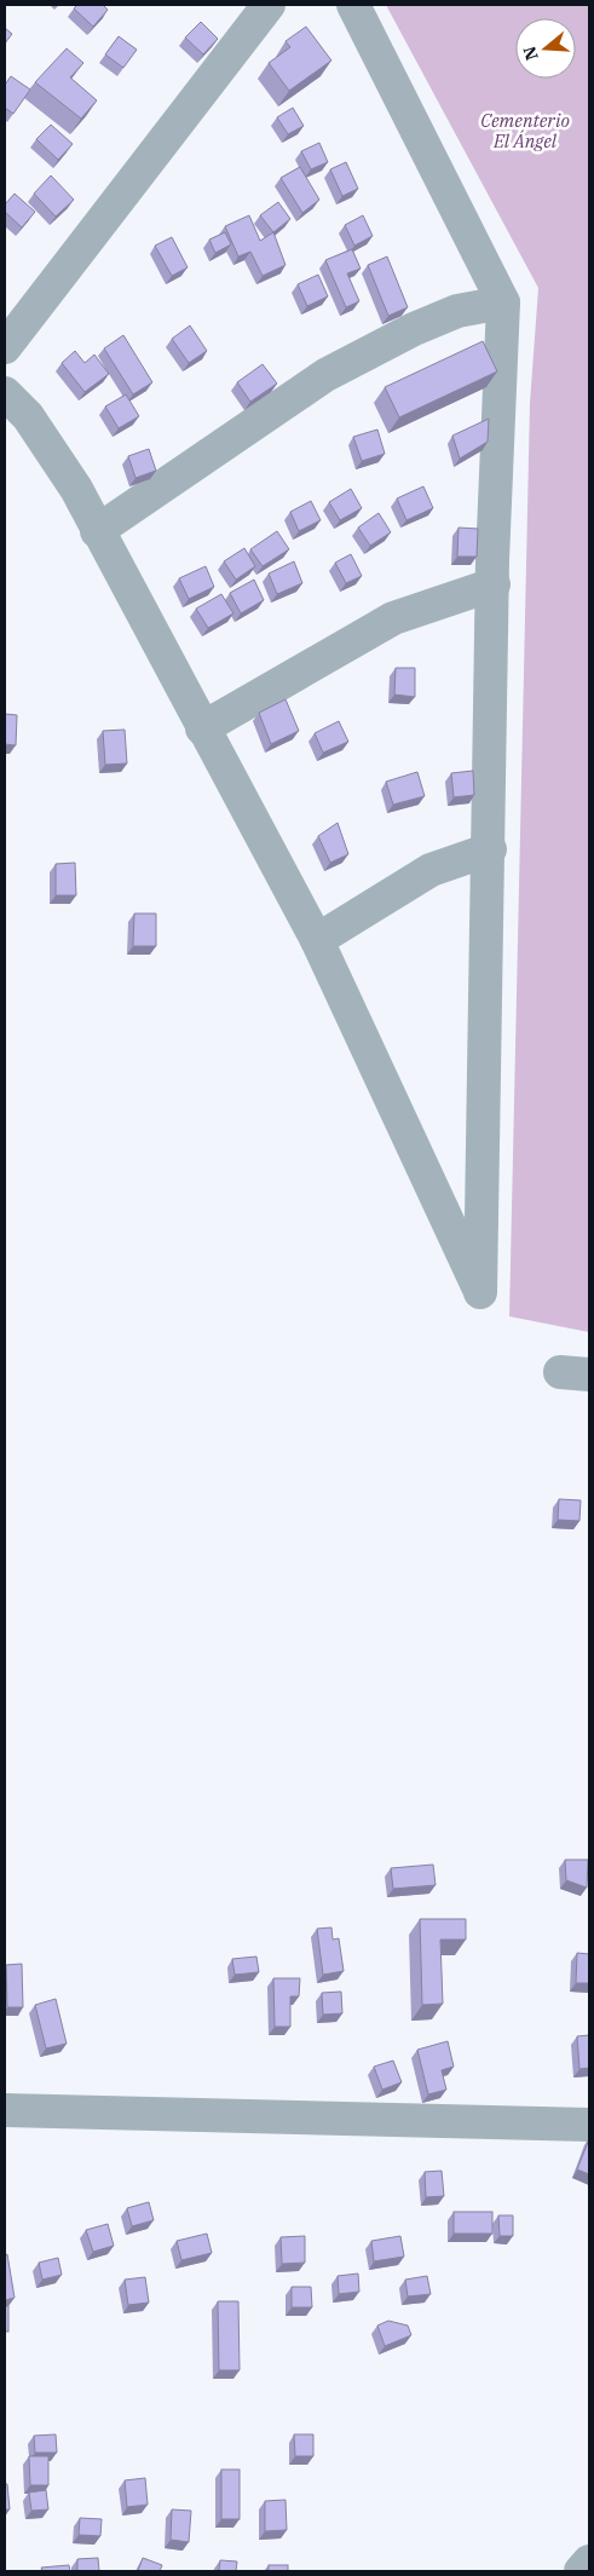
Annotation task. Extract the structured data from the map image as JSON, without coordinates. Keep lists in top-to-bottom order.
{
  "parks": ["Cementerio El Ángel"],
  "north": "left"
}
